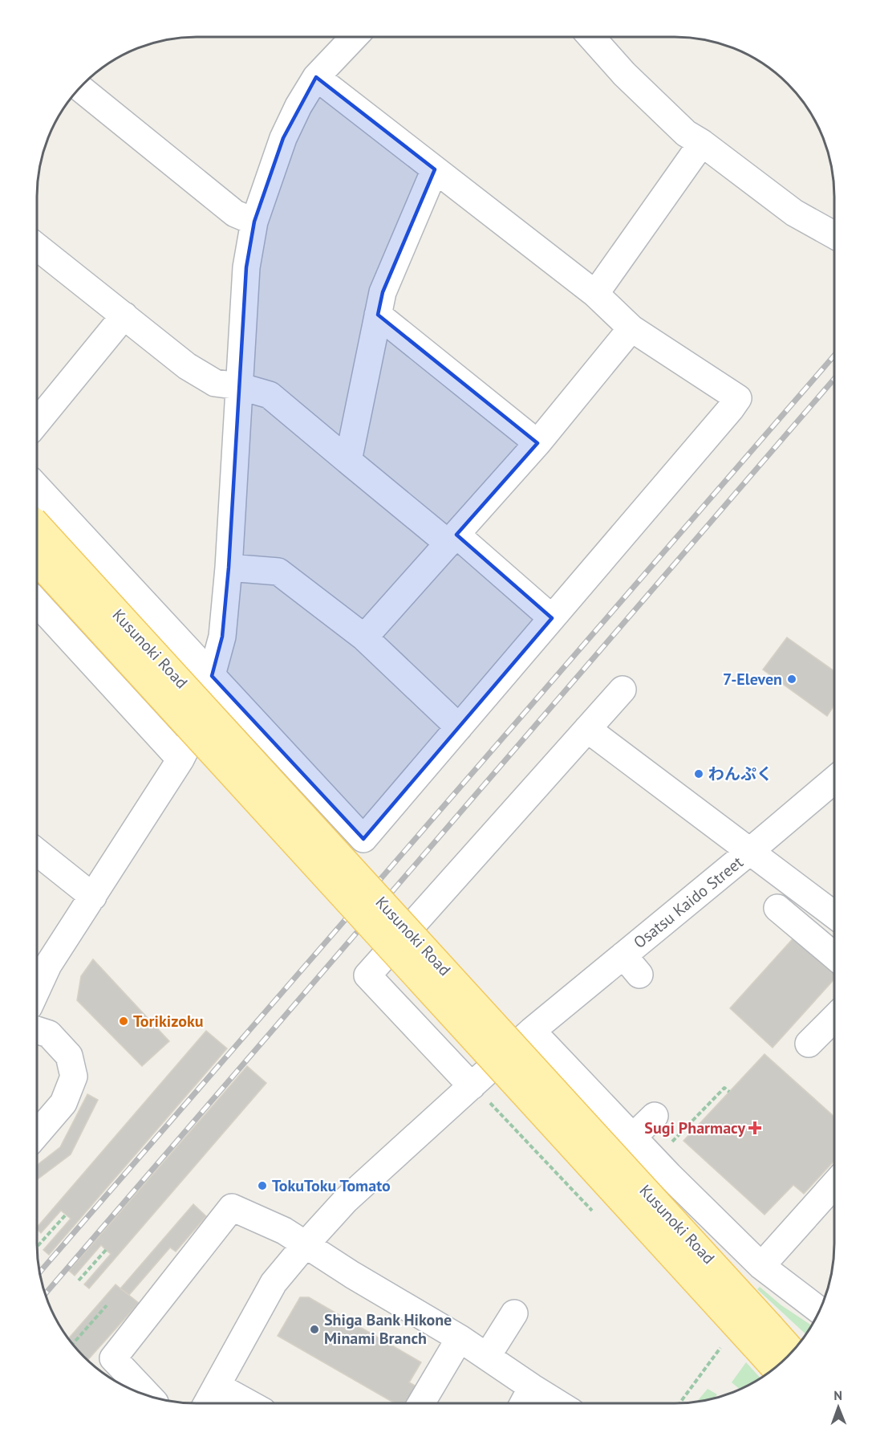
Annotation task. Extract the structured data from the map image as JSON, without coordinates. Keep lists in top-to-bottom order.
{
  "streets": {
    "main road": ["Kusunoki Road"],
    "street": ["Osatsu Kaido Street"]
  },
  "places": {
    "other": [
      "7-Eleven",
      "わんぷく",
      "Torikizoku",
      "TokuToku Tomato",
      "Shiga Bank Hikone Minami Branch"
    ],
    "health": ["Sugi Pharmacy"]
  },
  "north": "top"
}
